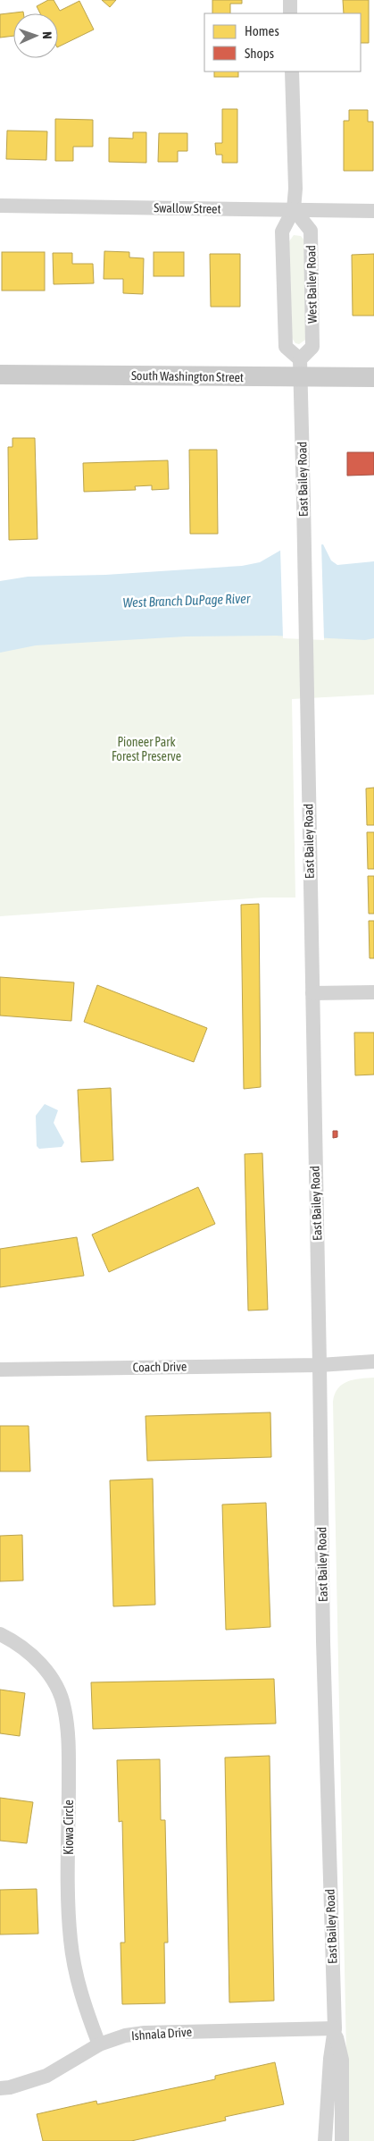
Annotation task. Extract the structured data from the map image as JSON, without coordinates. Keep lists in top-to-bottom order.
{
  "streets": {
    "main road": ["South Washington Street"],
    "street": [
      "Swallow Street",
      "West Bailey Road",
      "East Bailey Road",
      "Coach Drive",
      "Kiowa Circle",
      "Ishnala Drive"
    ]
  },
  "crossings": [
    ["Swallow Street", "West Bailey Road"],
    ["West Bailey Road", "South Washington Street"],
    ["West Bailey Road", "East Bailey Road"],
    ["South Washington Street", "East Bailey Road"],
    ["East Bailey Road", "Coach Drive"],
    ["East Bailey Road", "Ishnala Drive"],
    ["Kiowa Circle", "Ishnala Drive"]
  ],
  "water": ["West Branch DuPage River"],
  "parks": ["Pioneer Park Forest Preserve"],
  "legend": ["Homes", "Shops"],
  "north": "right"
}
